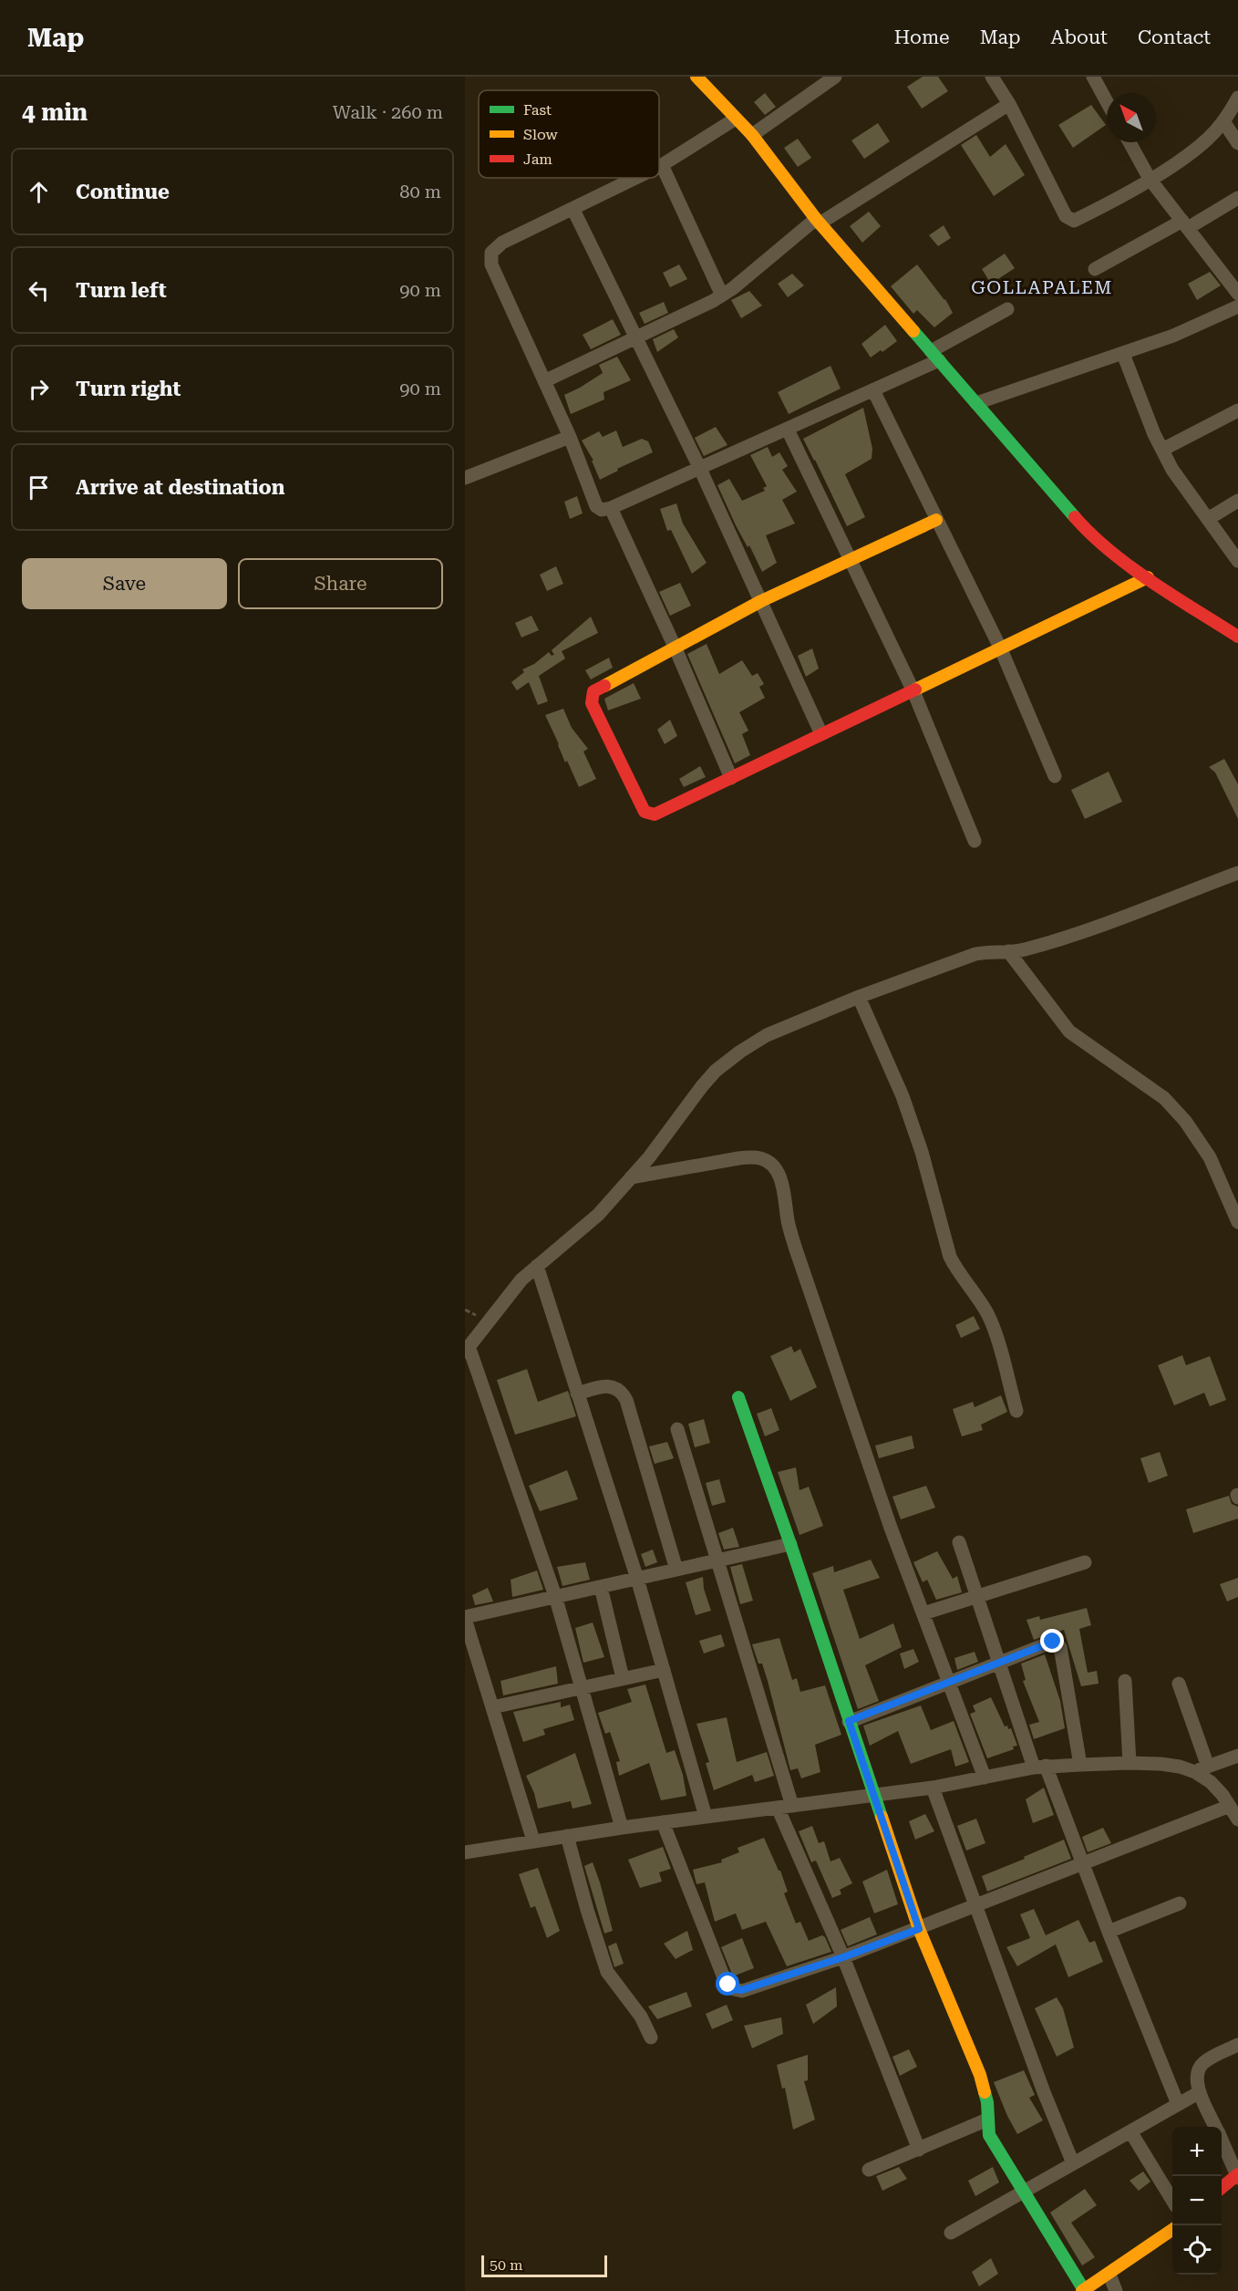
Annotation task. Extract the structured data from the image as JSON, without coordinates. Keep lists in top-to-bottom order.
{
  "districts": ["GOLLAPALEM"],
  "legend": ["Fast", "Slow", "Jam"],
  "scale_bar": "50 m",
  "north": "top left",
  "page": {
    "header": "Map",
    "nav": [
      "Home",
      "Map",
      "About",
      "Contact"
    ],
    "heading": ["4 min", "Walk · 260 m"],
    "list": [
      ["Continue", "80 m"],
      ["Turn left", "90 m"],
      ["Turn right", "90 m"],
      "Arrive at destination"
    ],
    "buttons": ["Save", "Share"],
    "map_buttons": ["+", "−"],
    "scale": "50 m"
  }
}
